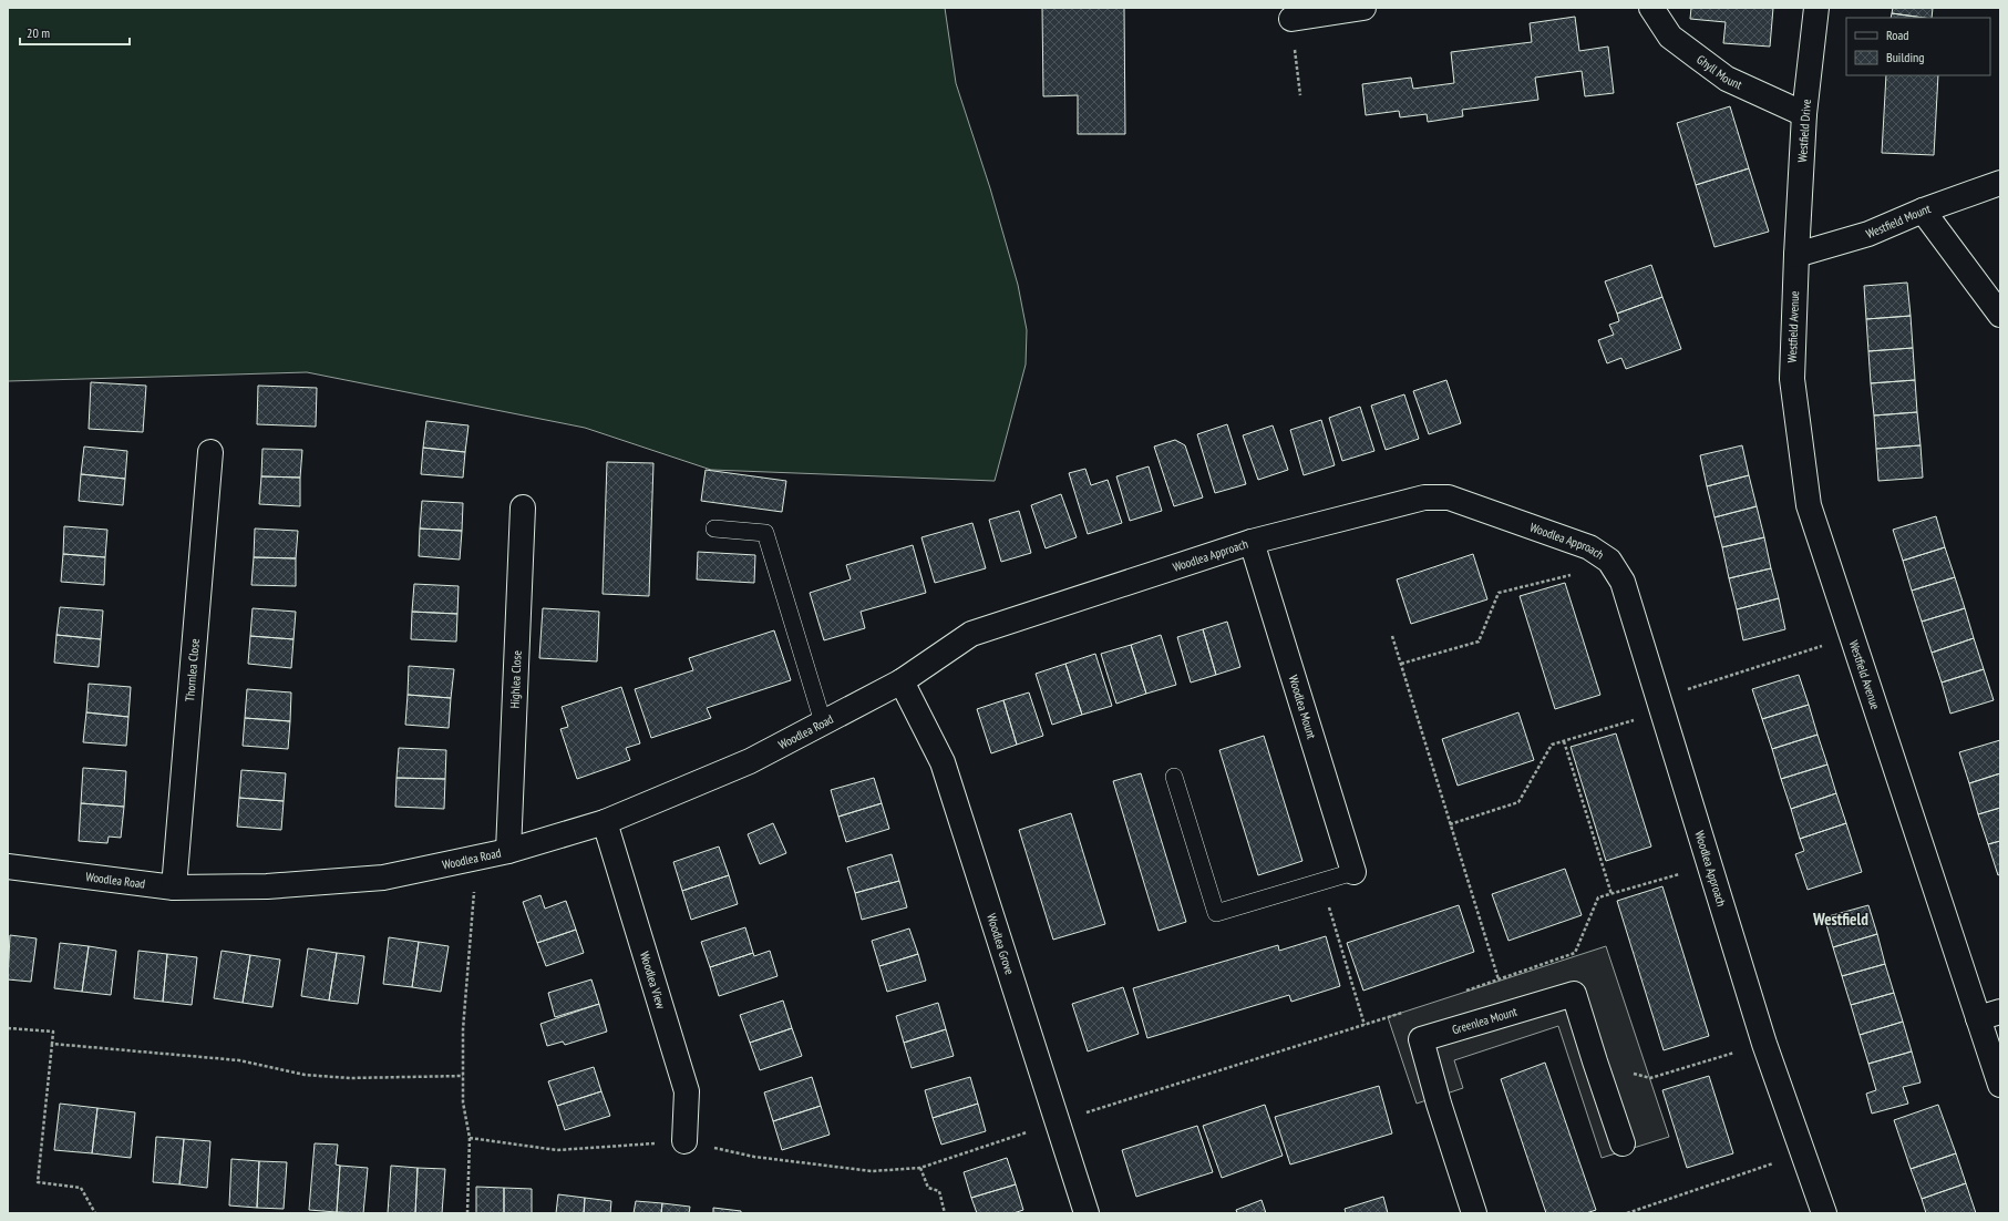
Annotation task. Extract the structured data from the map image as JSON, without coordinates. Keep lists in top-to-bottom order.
{
  "streets": {
    "street": [
      "Ghyll Mount",
      "Westfield Drive",
      "Westfield Mount",
      "Westfield Avenue",
      "Woodlea Approach",
      "Thornlea Close",
      "Highlea Close",
      "Woodlea Mount",
      "Woodlea Road",
      "Woodlea Grove",
      "Woodlea View",
      "Greenlea Mount"
    ]
  },
  "crossings": [
    ["Ghyll Mount", "Westfield Drive"],
    ["Westfield Drive", "Westfield Mount"],
    ["Westfield Drive", "Westfield Avenue"],
    ["Westfield Mount", "Westfield Avenue"],
    ["Woodlea Approach", "Woodlea Mount"],
    ["Woodlea Approach", "Woodlea Road"],
    ["Woodlea Approach", "Woodlea Grove"],
    ["Thornlea Close", "Woodlea Road"],
    ["Highlea Close", "Woodlea Road"],
    ["Woodlea Road", "Woodlea Grove"],
    ["Woodlea Road", "Woodlea View"]
  ],
  "districts": ["Westfield"],
  "legend": ["Road", "Building"],
  "scale_bar": "20 m"
}
